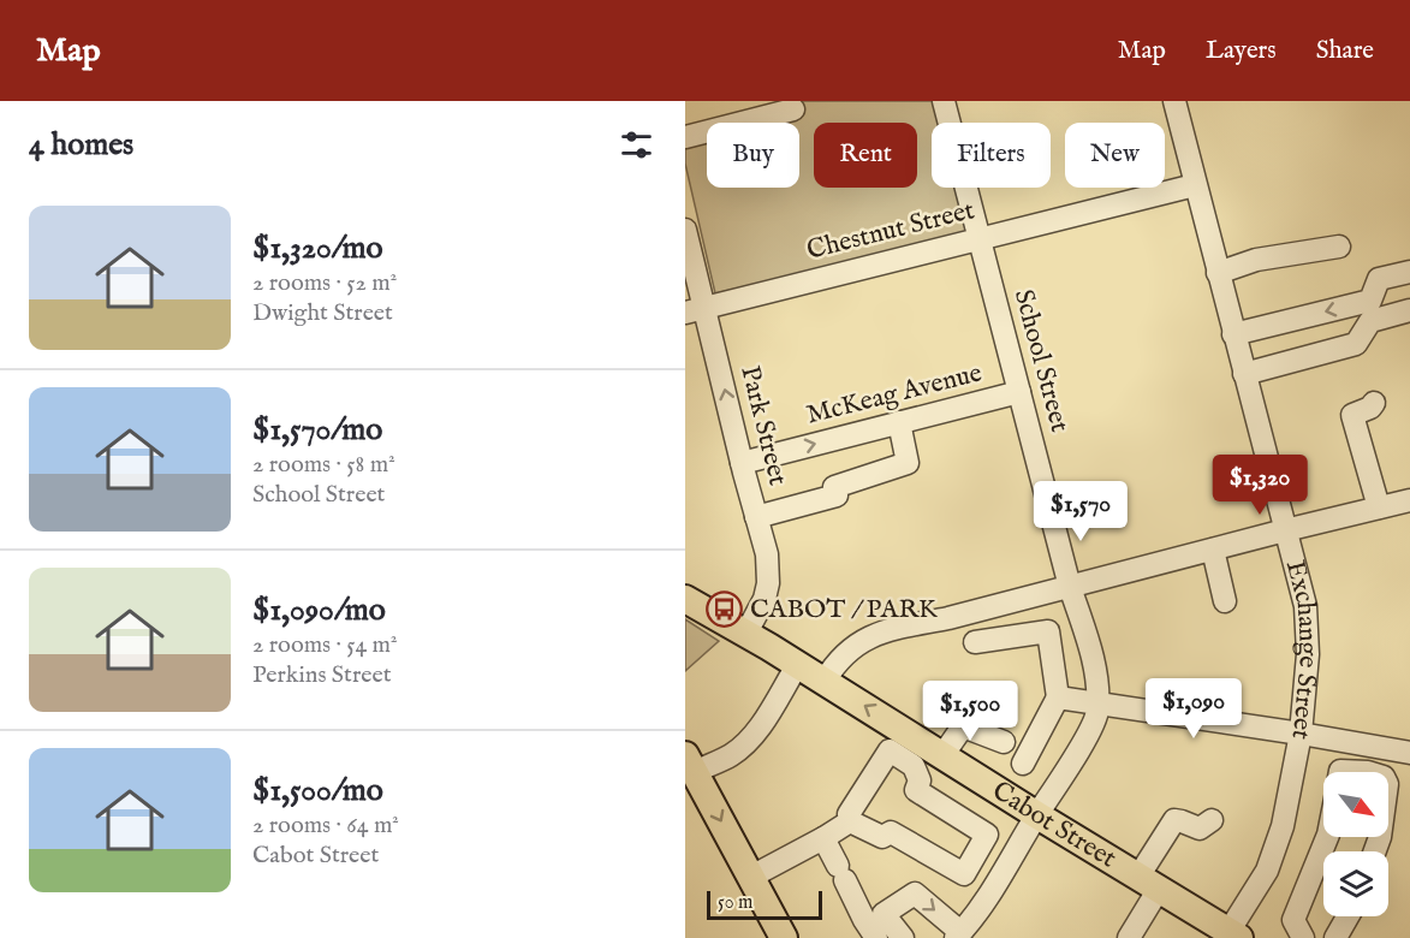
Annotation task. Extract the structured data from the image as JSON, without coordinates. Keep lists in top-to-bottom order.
{
  "streets": {
    "main road": ["Cabot Street"],
    "street": [
      "Chestnut Street",
      "School Street",
      "McKeag Avenue",
      "Park Street",
      "Exchange Street"
    ]
  },
  "crossings": [
    ["Chestnut Street", "School Street"],
    ["Chestnut Street", "Park Street"],
    ["Chestnut Street", "Exchange Street"],
    ["School Street", "McKeag Avenue"],
    ["School Street", "Cabot Street"],
    ["McKeag Avenue", "Park Street"],
    ["Park Street", "Cabot Street"],
    ["Exchange Street", "Cabot Street"]
  ],
  "one_way": ["McKeag Avenue", "Park Street"],
  "places": {
    "bus stop": ["CABOT / PARK"]
  },
  "scale_bar": "50 m",
  "north": "bottom right",
  "page": {
    "header": "Map",
    "nav": ["Map", "Layers", "Share"],
    "heading": "4 homes",
    "chip": [
      "Buy",
      "Rent",
      "Filters",
      "New"
    ],
    "list": [
      {
        "name": "$1,320/mo",
        "note": "2 rooms · 52 m² · Dwight Street"
      },
      {
        "name": "$1,570/mo",
        "note": "2 rooms · 58 m² · School Street"
      },
      {
        "name": "$1,090/mo",
        "note": "2 rooms · 54 m² · Perkins Street"
      },
      {
        "name": "$1,500/mo",
        "note": "2 rooms · 64 m² · Cabot Street"
      }
    ],
    "price": [
      "$1,320",
      "$1,570",
      "$1,090",
      "$1,500"
    ],
    "scale": "50 m"
  }
}
